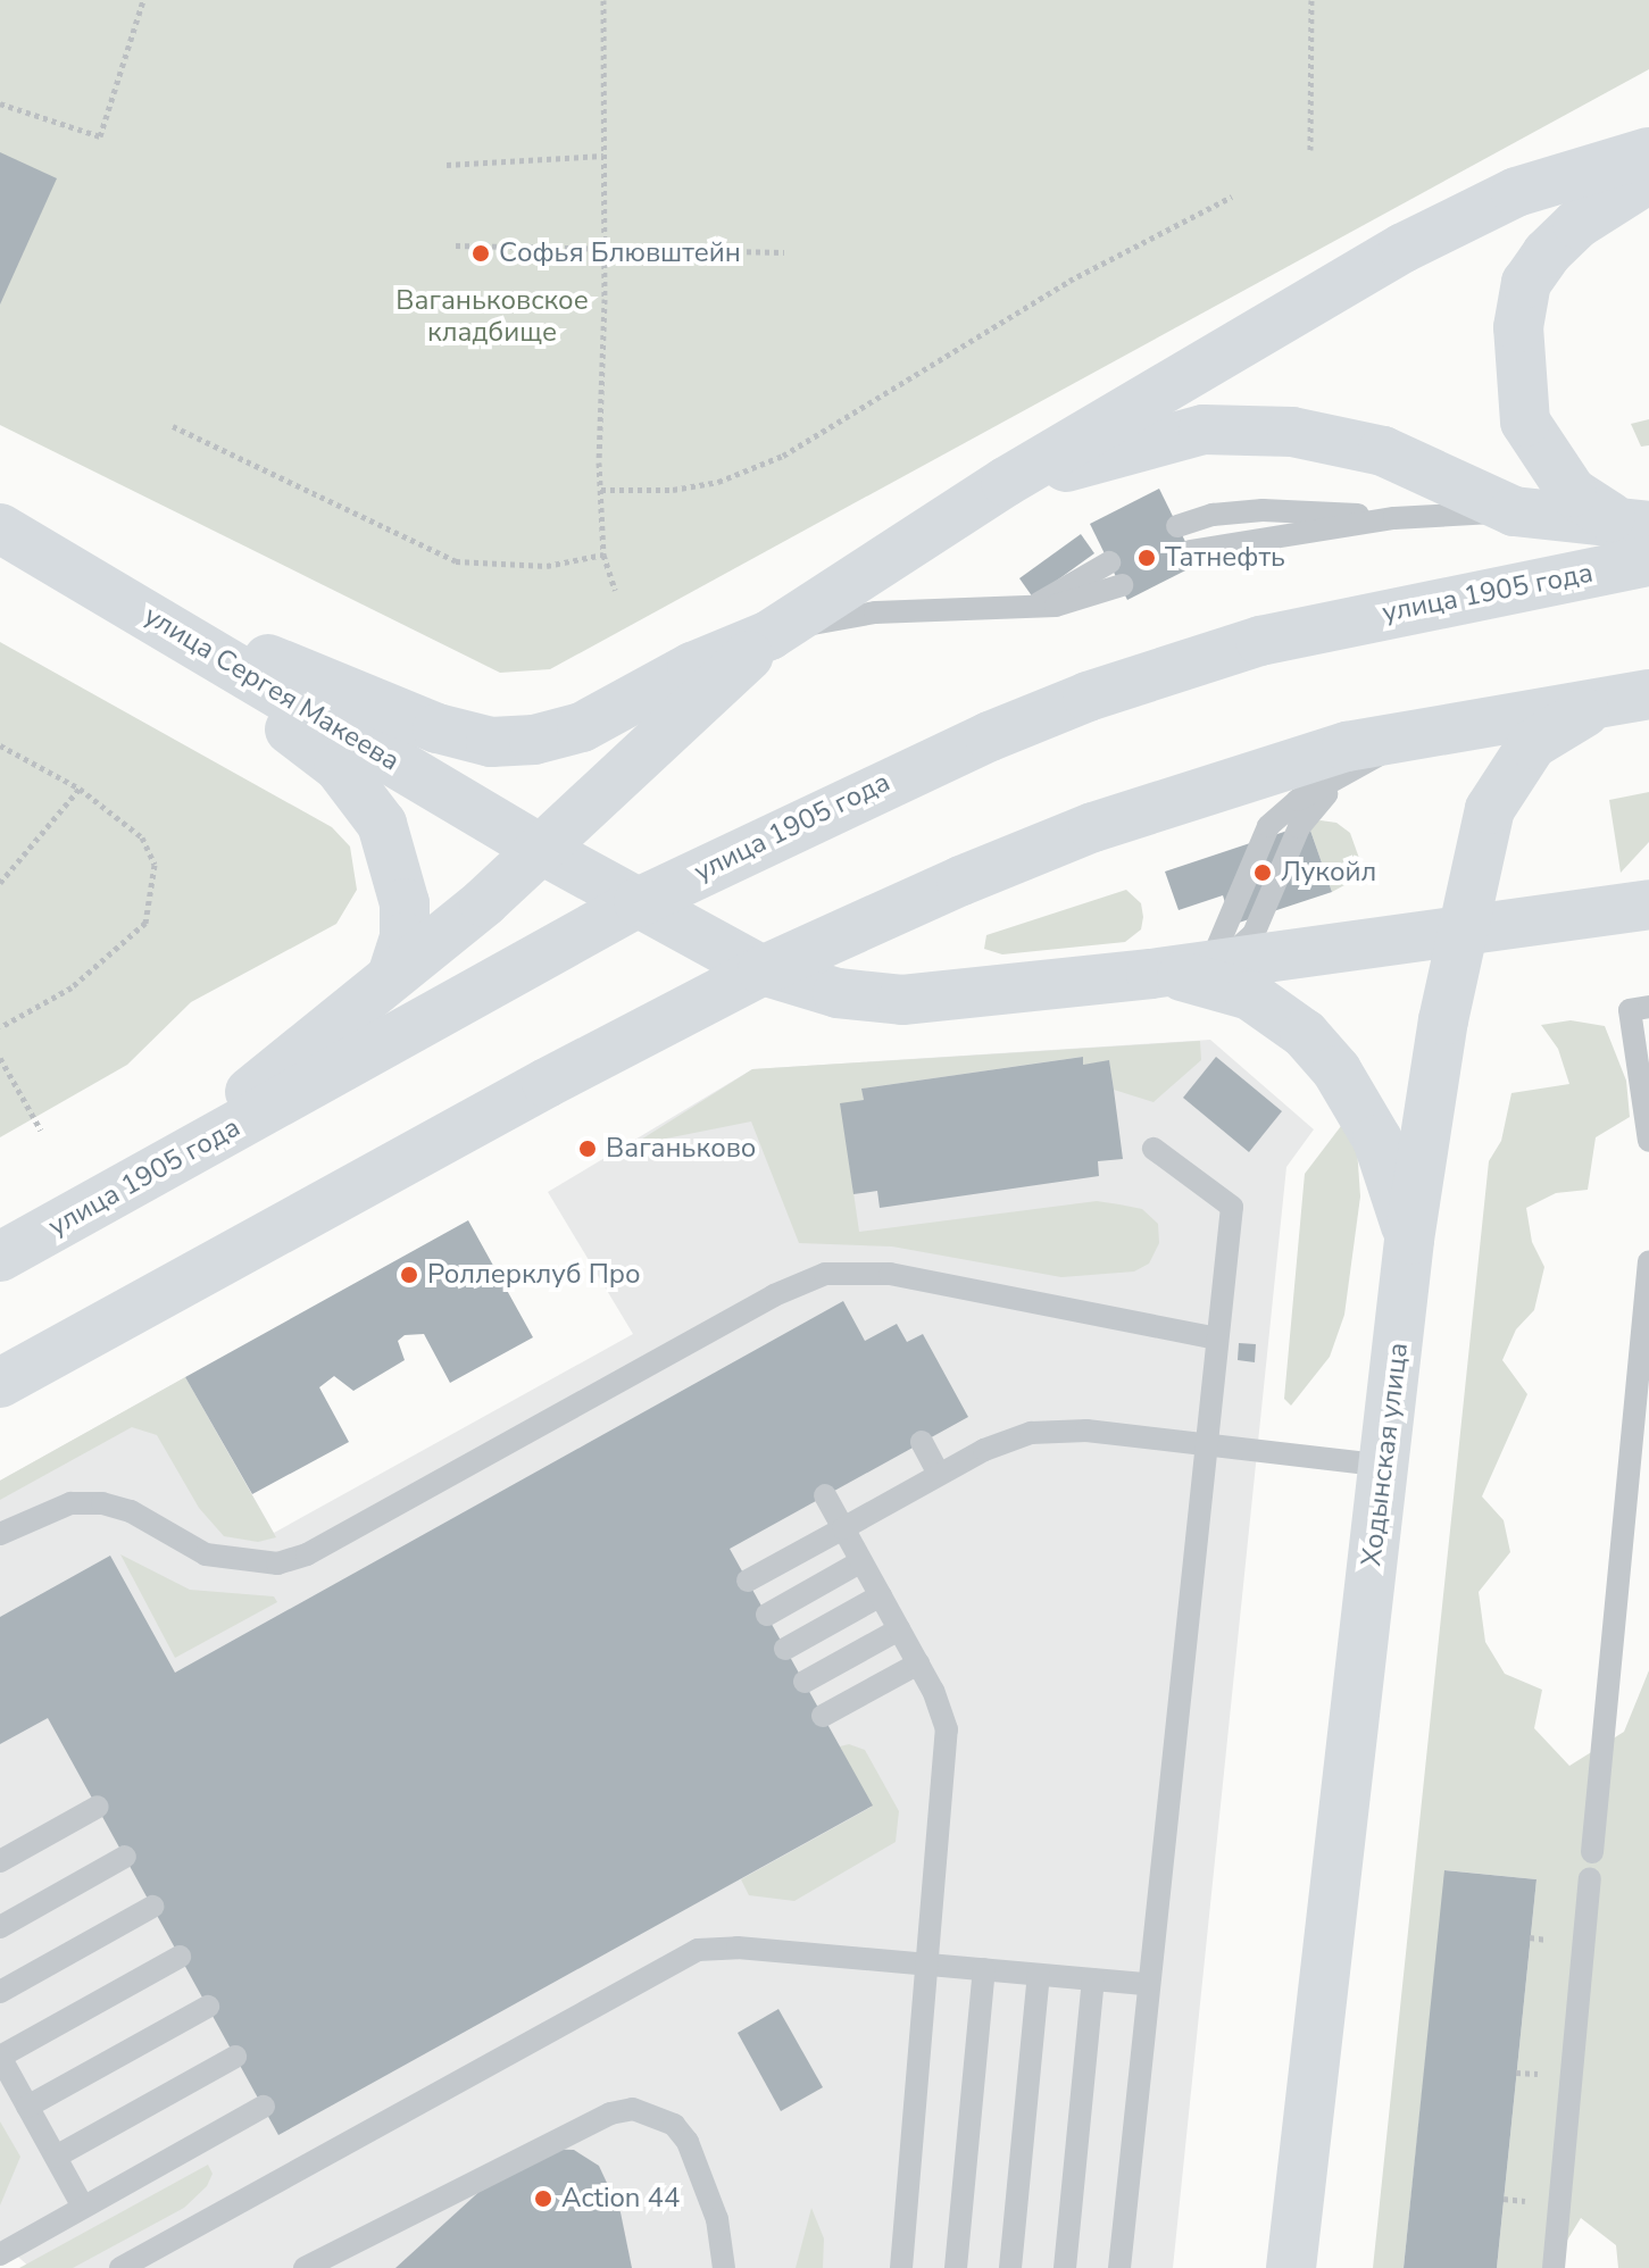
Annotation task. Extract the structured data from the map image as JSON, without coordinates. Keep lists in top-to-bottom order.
{
  "streets": {
    "main road": ["улица 1905 года", "улица Сергея Макеева", "Ходынская улица"]
  },
  "crossings": [
    ["улица 1905 года", "улица Сергея Макеева"]
  ],
  "parks": ["Ваганьковское кладбище"],
  "places": [
    "Софья Блювштейн",
    "Татнефть",
    "Лукойл",
    "Ваганьково",
    "Роллерклуб Про",
    "Action 44"
  ]
}
